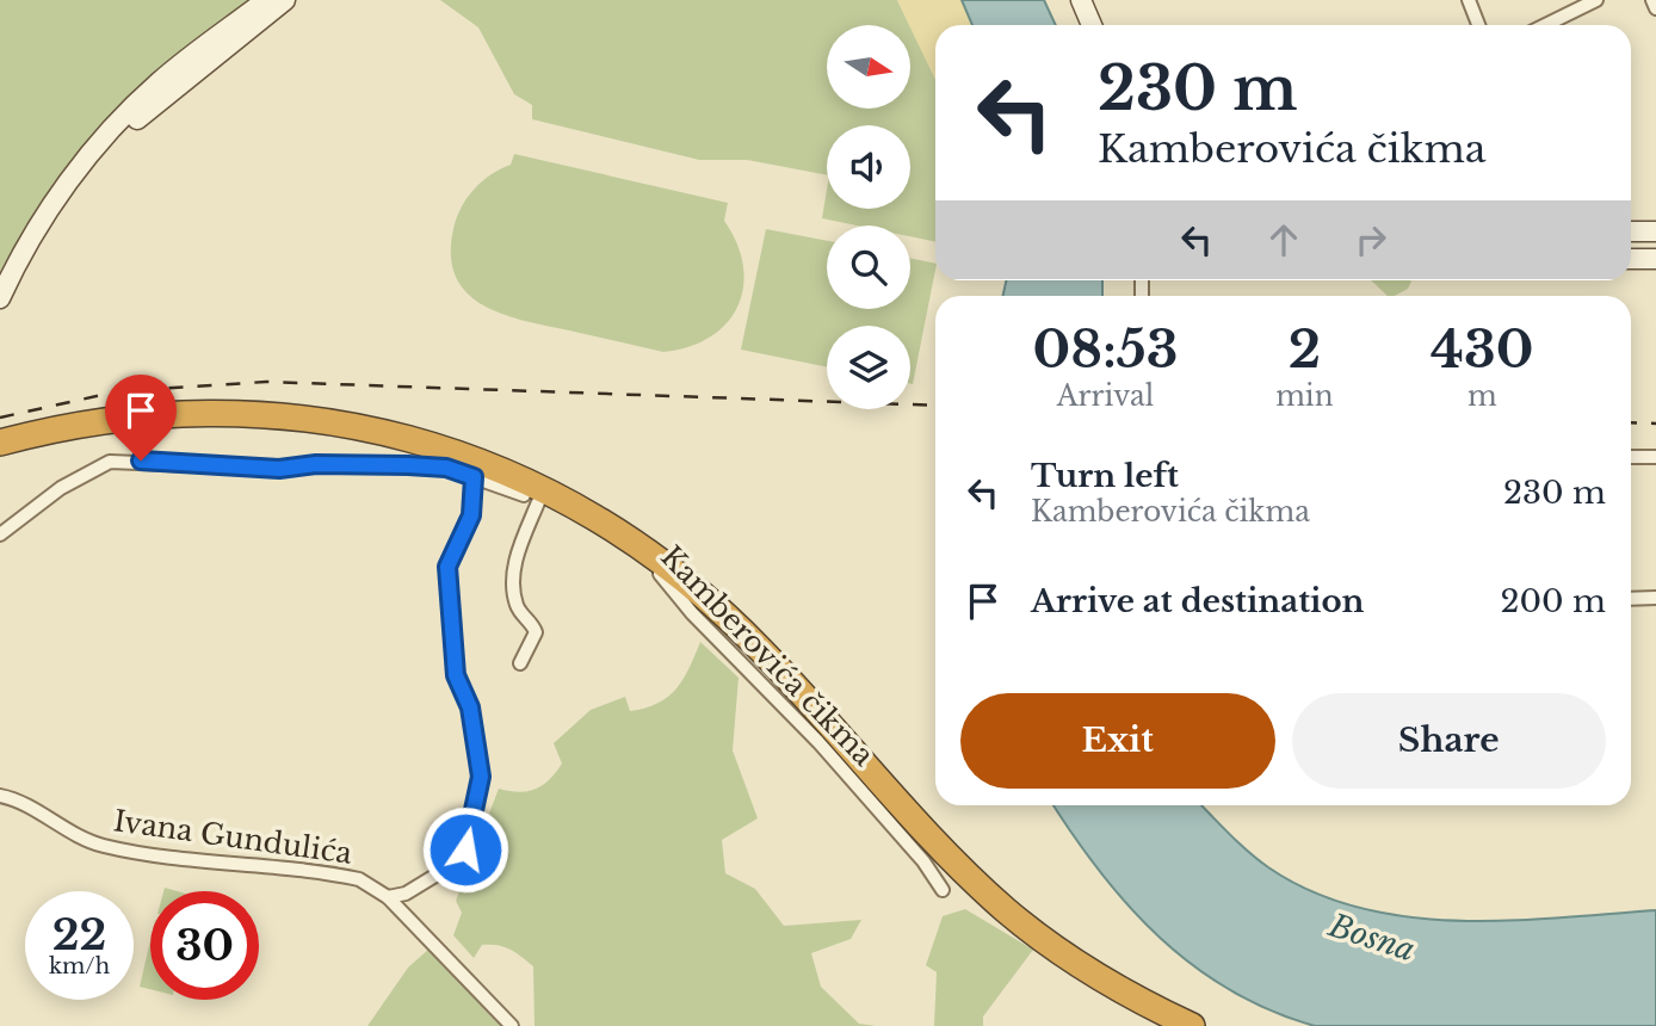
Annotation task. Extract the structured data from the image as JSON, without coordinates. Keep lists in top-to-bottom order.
{
  "streets": {
    "street": ["Kamberovića čikma", "Ivana Gundulića"]
  },
  "water": ["Bosna"],
  "north": "right",
  "page": {
    "turn": ["230 m", "Kamberovića čikma"],
    "eta": [
      "08:53",
      "Arrival",
      "2",
      "min",
      "430",
      "m"
    ],
    "list": [
      {
        "name": "Turn left",
        "note": "Kamberovića čikma",
        "value": "230 m"
      },
      {
        "name": "Arrive at destination",
        "value": "200 m"
      }
    ],
    "buttons": ["Exit", "Share"],
    "speed": "22 km/h",
    "limit": "30"
  }
}
